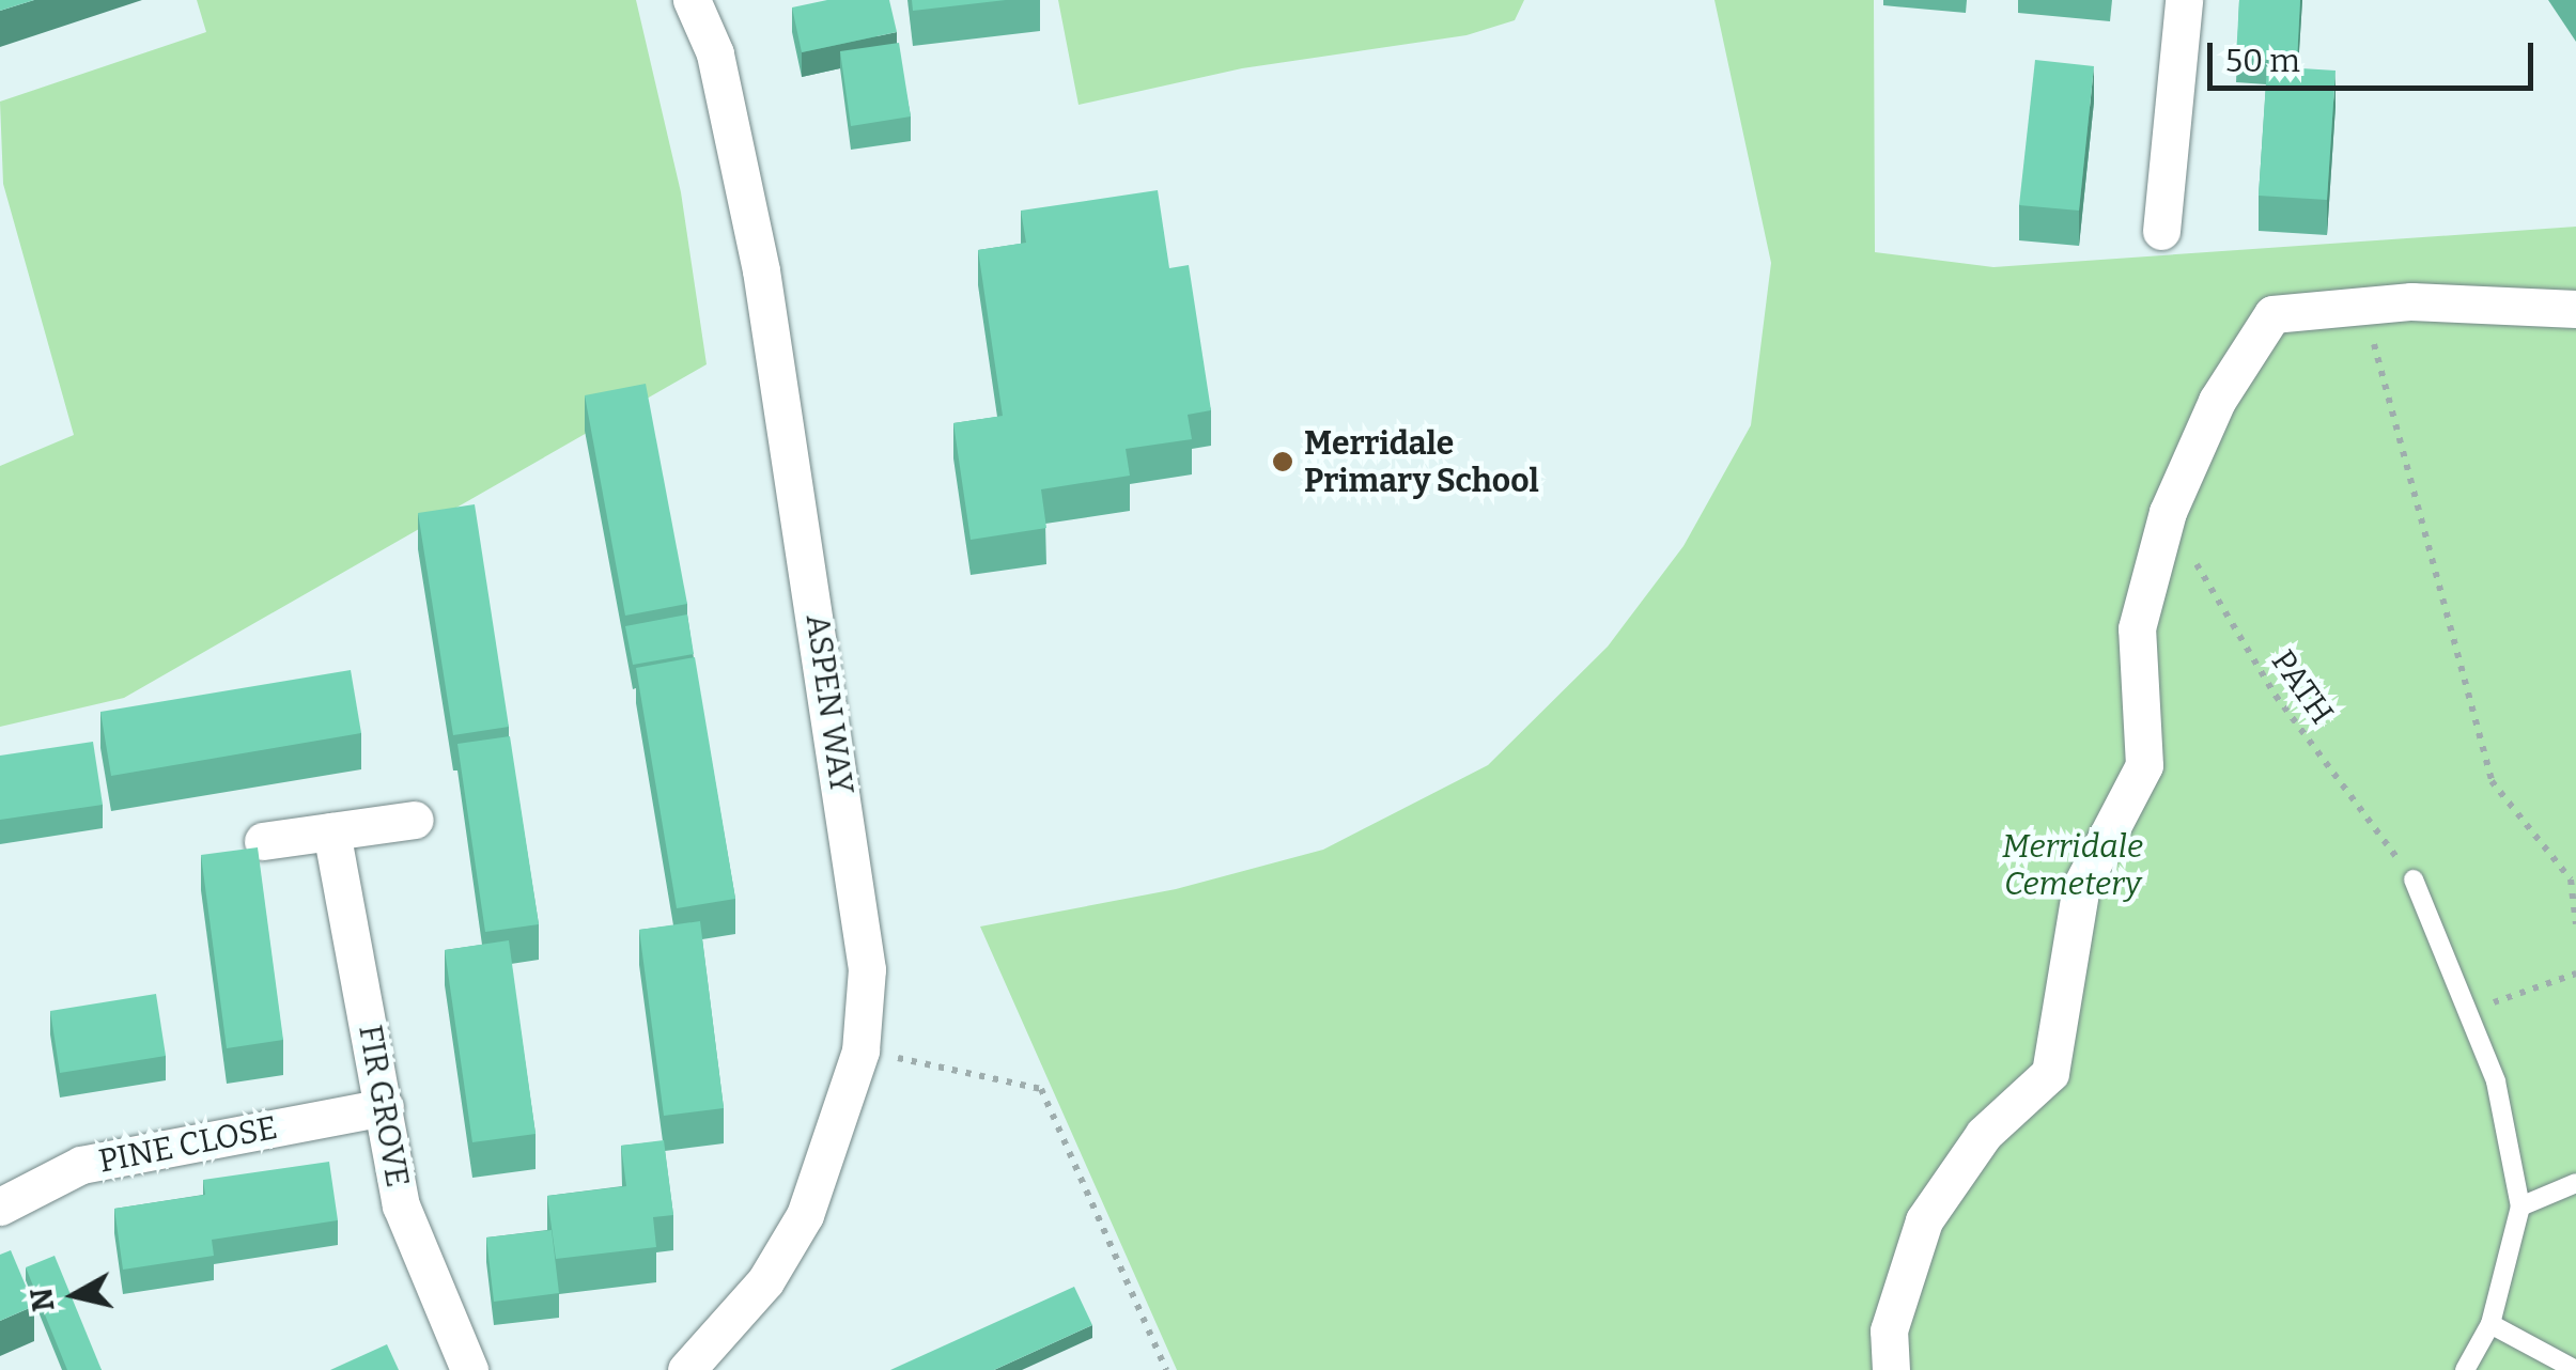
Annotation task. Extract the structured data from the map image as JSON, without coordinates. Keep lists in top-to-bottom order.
{
  "streets": {
    "street": ["ASPEN WAY", "FIR GROVE", "PINE CLOSE"],
    "path": ["PATH"]
  },
  "crossings": [
    ["FIR GROVE", "PINE CLOSE"]
  ],
  "parks": ["Merridale Cemetery"],
  "places": ["Merridale Primary School"],
  "scale_bar": "50 m",
  "north": "left"
}
